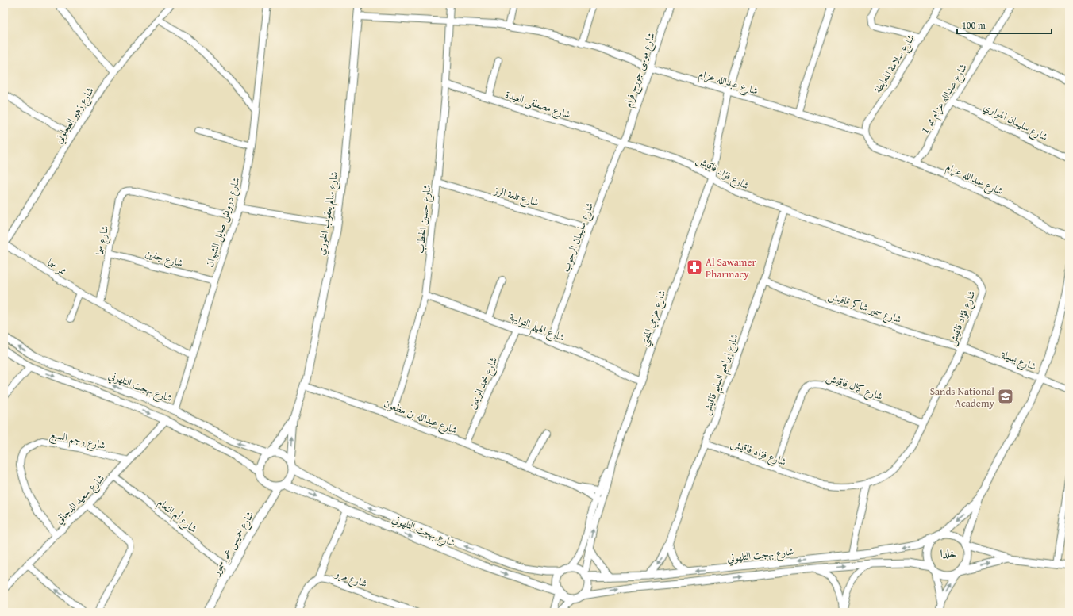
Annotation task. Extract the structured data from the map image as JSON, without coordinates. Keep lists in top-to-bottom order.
{
  "streets": {
    "street": [
      "شارع سلامة المعايطة",
      "شارع موسى جورج فرام",
      "شارع عبدالله عزام",
      "شارع عبدالله عزام ممر 1",
      "شارع مصطفى العيدة",
      "شارع زهير العجلوني",
      "شارع سليمان الهواري",
      "شارع فؤاد قاقيش",
      "شارع تلعة الرز",
      "شارع سالم يعقوب الخوري",
      "شارع حسين الخطاب",
      "شارع درويش صايل الشهوان",
      "شارع سليمان الرجوب",
      "شارع سما",
      "شارع جفين",
      "ممر سما",
      "شارع سمير شاكر قاقيش",
      "شارع عزمي المفتي",
      "شارع الهيلم التوايهة",
      "شارع بسيلة",
      "شارع إبراهيم السليم قاقيش",
      "شارع محمد الريمين",
      "شارع بهجت التلهوني",
      "شارع كمال قاقيش",
      "شارع عبدالله بن مظعون",
      "شارع رجم السبع",
      "شارع سعيد الدجاني",
      "شارع أم النعام",
      "شارع خميس عمر سمور",
      "شارع مرو"
    ]
  },
  "crossings": [
    ["شارع سلامة المعايطة", "شارع عبدالله عزام"],
    ["شارع موسى جورج فرام", "شارع عبدالله عزام"],
    ["شارع موسى جورج فرام", "شارع مصطفى العيدة"],
    ["شارع موسى جورج فرام", "شارع فؤاد قاقيش"],
    ["شارع موسى جورج فرام", "شارع سليمان الرجوب"],
    ["شارع عبدالله عزام", "شارع عبدالله عزام ممر 1"],
    ["شارع عبدالله عزام", "شارع سالم يعقوب الخوري"],
    ["شارع عبدالله عزام", "شارع حسين الخطاب"],
    ["شارع عبدالله عزام", "شارع عزمي المفتي"],
    ["شارع عبدالله عزام ممر 1", "شارع سليمان الهواري"],
    ["شارع مصطفى العيدة", "شارع فؤاد قاقيش"],
    ["شارع مصطفى العيدة", "شارع حسين الخطاب"],
    ["شارع مصطفى العيدة", "شارع سليمان الرجوب"],
    ["شارع زهير العجلوني", "ممر سما"],
    ["شارع فؤاد قاقيش", "شارع سليمان الرجوب"],
    ["شارع فؤاد قاقيش", "شارع سمير شاكر قاقيش"],
    ["شارع فؤاد قاقيش", "شارع عزمي المفتي"],
    ["شارع فؤاد قاقيش", "شارع بسيلة"],
    ["شارع فؤاد قاقيش", "شارع إبراهيم السليم قاقيش"],
    ["شارع فؤاد قاقيش", "شارع كمال قاقيش"],
    ["شارع تلعة الرز", "شارع حسين الخطاب"],
    ["شارع تلعة الرز", "شارع سليمان الرجوب"],
    ["شارع سالم يعقوب الخوري", "شارع بهجت التلهوني"],
    ["شارع سالم يعقوب الخوري", "شارع عبدالله بن مظعون"],
    ["شارع سالم يعقوب الخوري", "شارع خميس عمر سمور"],
    ["شارع حسين الخطاب", "شارع الهيلم التوايهة"],
    ["شارع حسين الخطاب", "شارع عبدالله بن مظعون"],
    ["شارع درويش صايل الشهوان", "شارع سما"],
    ["شارع درويش صايل الشهوان", "شارع جفين"],
    ["شارع درويش صايل الشهوان", "شارع بهجت التلهوني"],
    ["شارع سليمان الرجوب", "شارع الهيلم التوايهة"],
    ["شارع سما", "شارع جفين"],
    ["شارع سما", "ممر سما"],
    ["شارع سمير شاكر قاقيش", "شارع بسيلة"],
    ["شارع سمير شاكر قاقيش", "شارع إبراهيم السليم قاقيش"],
    ["شارع عزمي المفتي", "شارع الهيلم التوايهة"],
    ["شارع عزمي المفتي", "شارع بهجت التلهوني"],
    ["شارع عزمي المفتي", "شارع عبدالله بن مظعون"],
    ["شارع الهيلم التوايهة", "شارع محمد الريمين"],
    ["شارع إبراهيم السليم قاقيش", "شارع بهجت التلهوني"],
    ["شارع محمد الريمين", "شارع عبدالله بن مظعون"],
    ["شارع بهجت التلهوني", "شارع سعيد الدجاني"],
    ["شارع بهجت التلهوني", "شارع خميس عمر سمور"],
    ["شارع رجم السبع", "شارع سعيد الدجاني"],
    ["شارع سعيد الدجاني", "شارع أم النعام"],
    ["شارع أم النعام", "شارع خميس عمر سمور"]
  ],
  "districts": ["خلدا"],
  "places": {
    "pharmacy": ["Al Sawamer Pharmacy"],
    "school or university": ["Sands National Academy"]
  },
  "scale_bar": "100 m"
}
